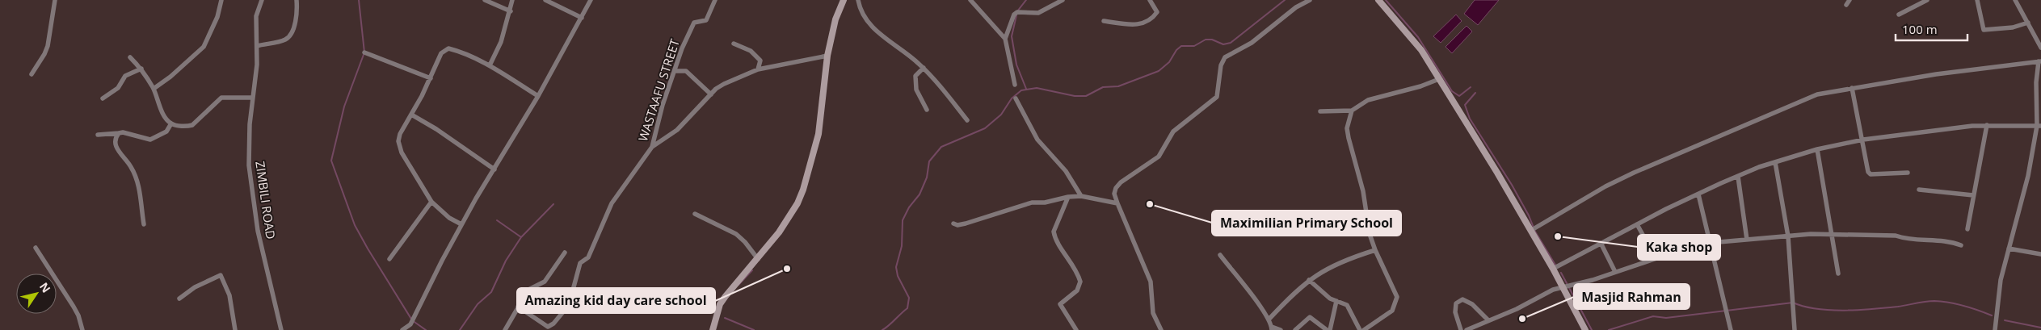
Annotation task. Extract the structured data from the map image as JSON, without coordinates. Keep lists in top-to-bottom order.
{
  "streets": {
    "street": ["WASTAAFU STREET", "ZIMBILI ROAD"]
  },
  "places": [
    "Maximilian Primary School",
    "Kaka shop",
    "Amazing kid day care school",
    "Masjid Rahman"
  ],
  "scale_bar": "100 m",
  "north": "top right"
}
